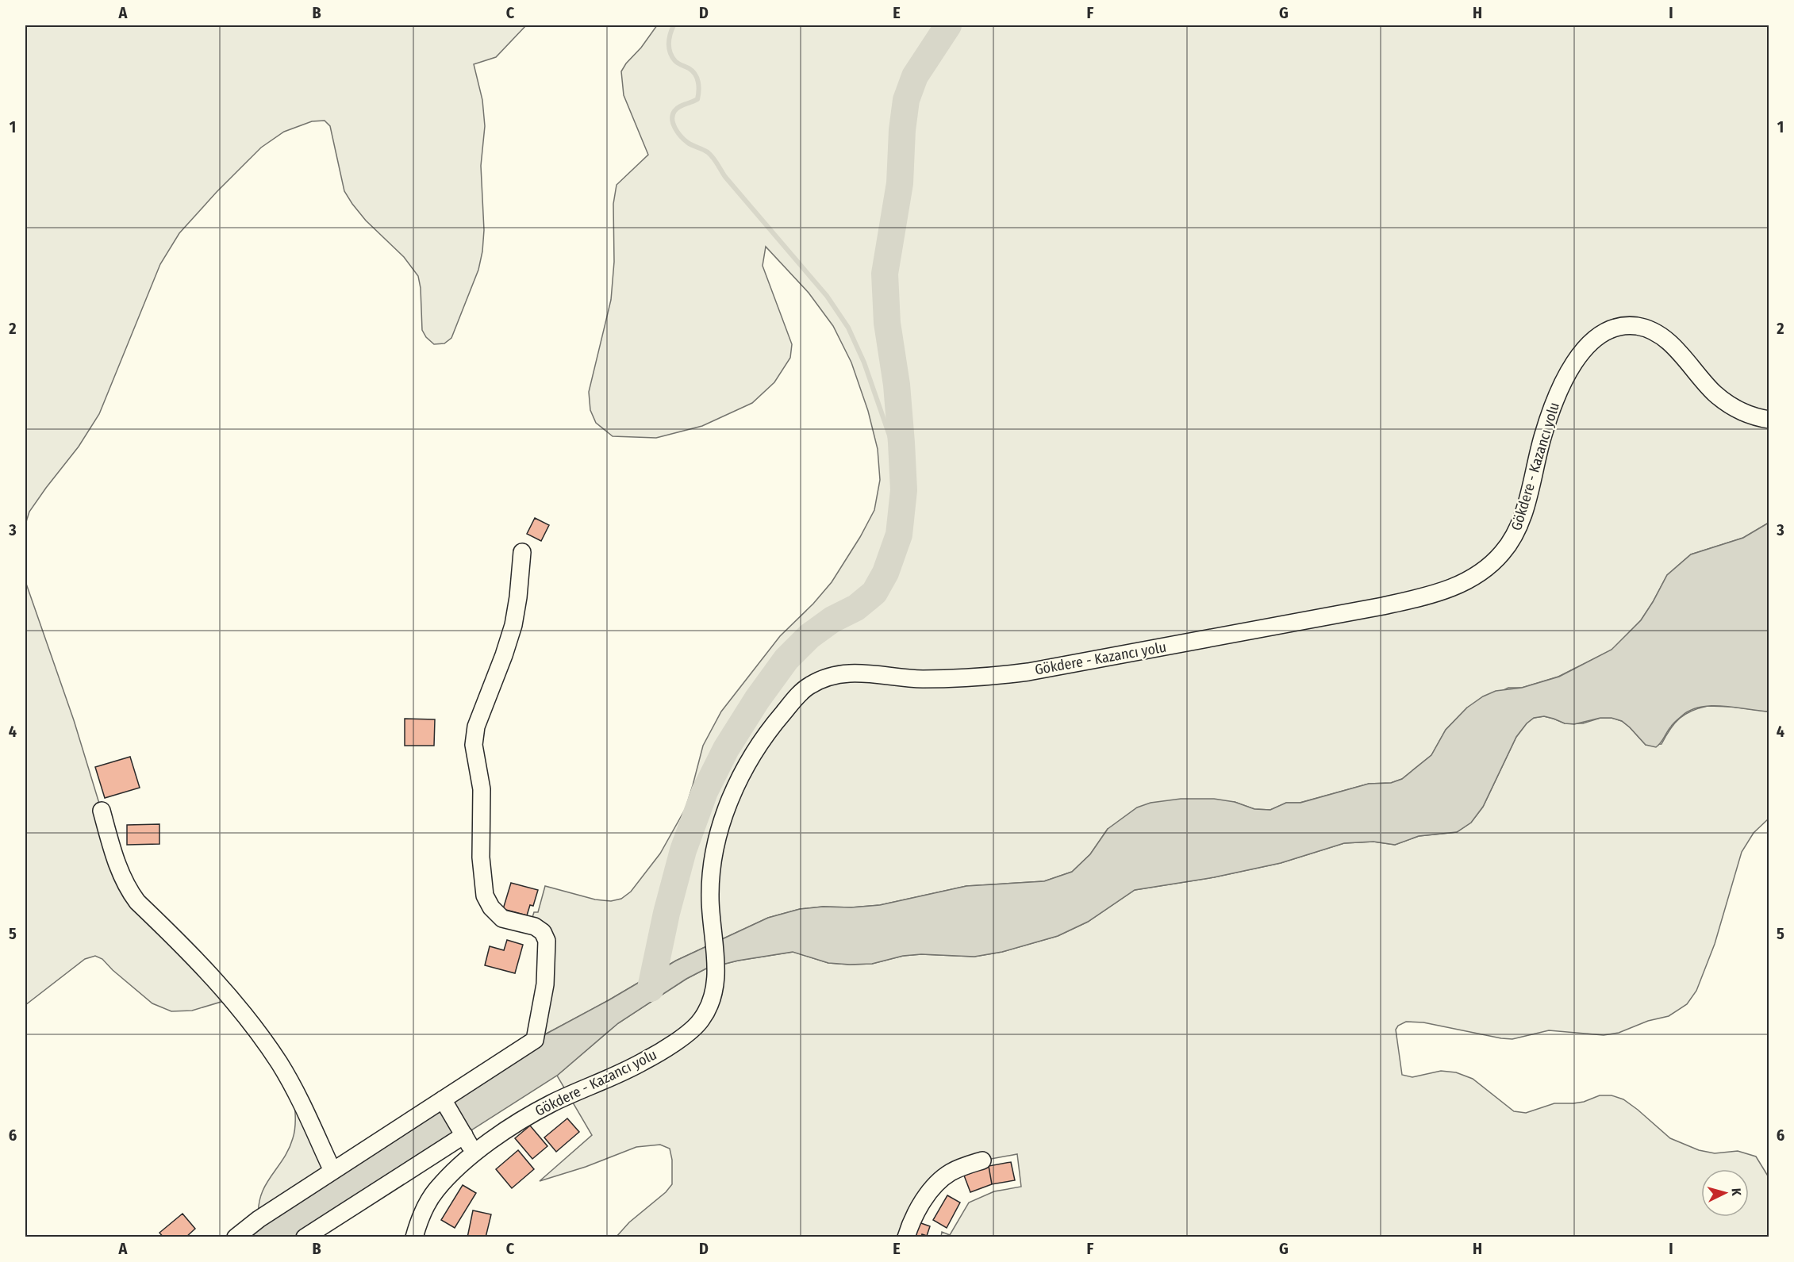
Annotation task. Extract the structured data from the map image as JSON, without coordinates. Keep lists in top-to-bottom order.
{
  "streets": {
    "street": ["Gökdere - Kazancı yolu"]
  },
  "north": "right",
  "grid": {
    "columns": [
      "A",
      "B",
      "C",
      "D",
      "E",
      "F",
      "G",
      "H",
      "I"
    ],
    "rows": [
      "1",
      "2",
      "3",
      "4",
      "5",
      "6"
    ]
  }
}
